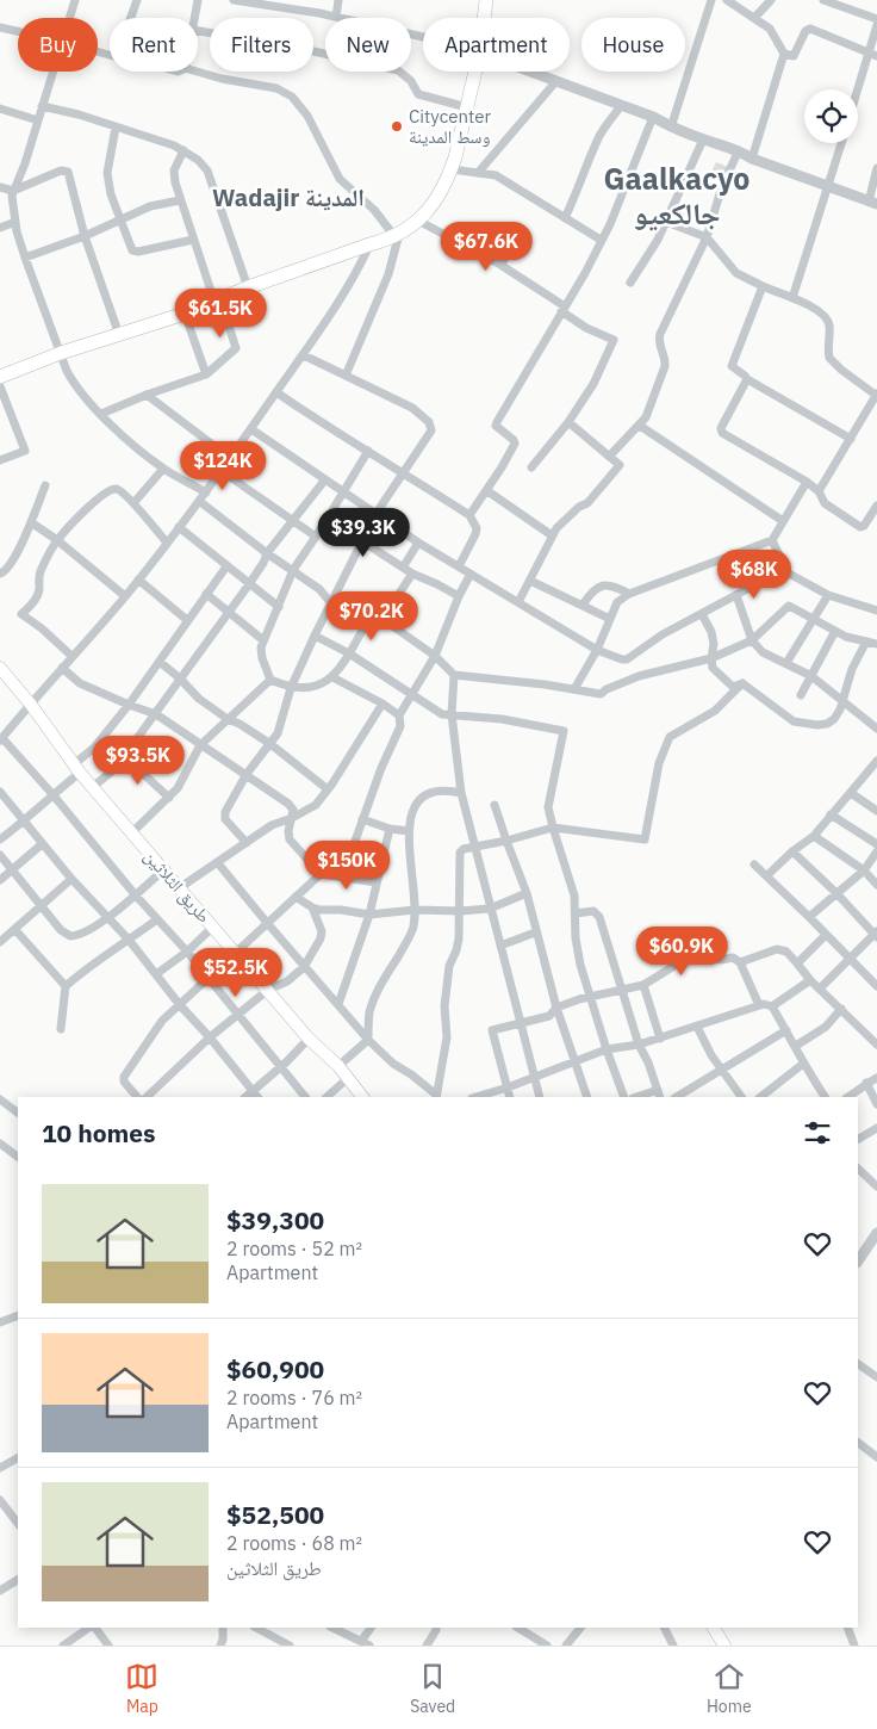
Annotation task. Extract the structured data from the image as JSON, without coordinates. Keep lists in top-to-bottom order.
{
  "streets": {
    "main road": ["طريق الثلاثين"]
  },
  "districts": ["Gaalkacyo جالكعيو", "Wadajir المدينة"],
  "places": ["Citycenter وسط المدينة"],
  "page": {
    "chip": [
      "Buy",
      "Rent",
      "Filters",
      "New",
      "Apartment",
      "House"
    ],
    "price": [
      "$67.6K",
      "$61.5K",
      "$124K",
      "$39.3K",
      "$68K",
      "$70.2K",
      "$93.5K",
      "$150K",
      "$60.9K",
      "$52.5K"
    ],
    "heading": "10 homes",
    "list": [
      {
        "name": "$39,300",
        "note": "2 rooms · 52 m² · Apartment"
      },
      {
        "name": "$60,900",
        "note": "2 rooms · 76 m² · Apartment"
      },
      {
        "name": "$52,500",
        "note": "2 rooms · 68 m² · طريق الثلاثين"
      }
    ],
    "tabs": ["Map", "Saved", "Home"]
  }
}
